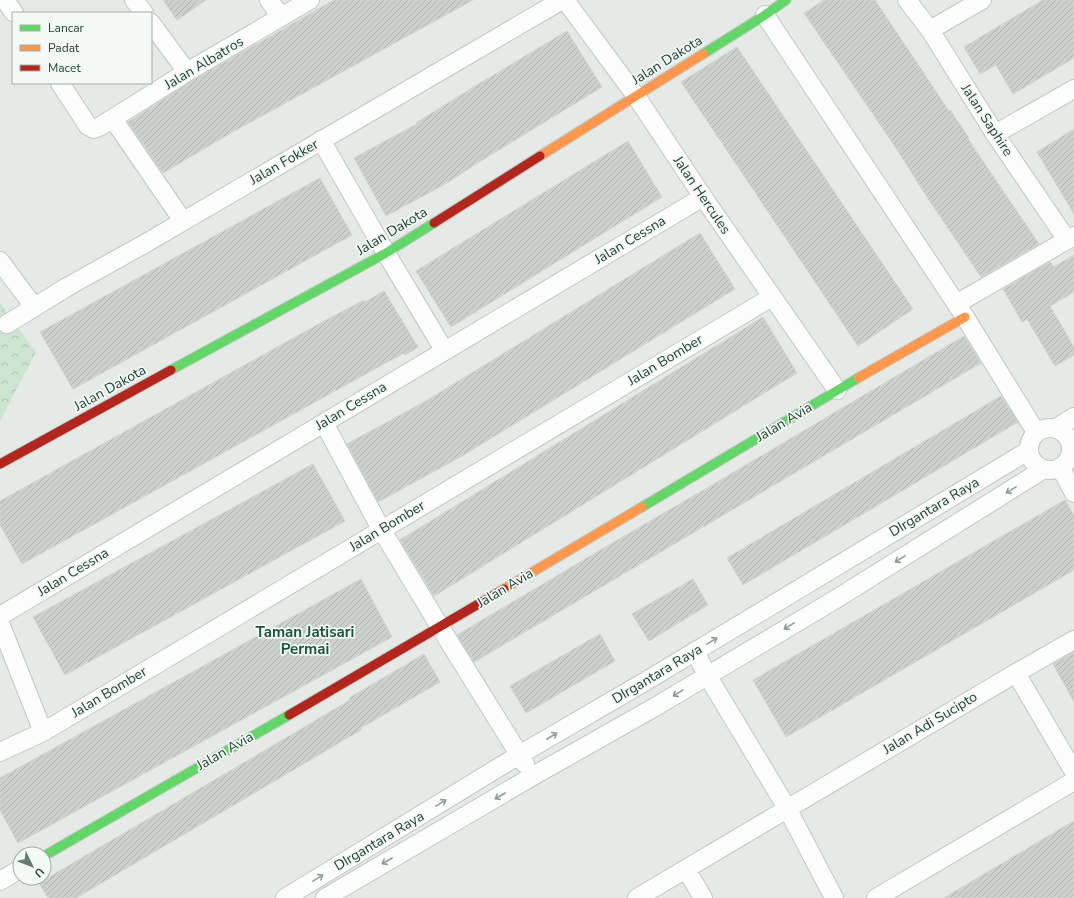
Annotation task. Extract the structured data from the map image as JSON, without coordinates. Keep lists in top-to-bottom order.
{
  "streets": {
    "street": [
      "Jalan Dakota",
      "Jalan Albatros",
      "Jalan Saphire",
      "Jalan Fokker",
      "Jalan Hercules",
      "Jalan Cessna",
      "Jalan Bomber",
      "Jalan Avia",
      "DIrgantara Raya",
      "Jalan Adi Sucipto"
    ]
  },
  "crossings": [
    ["Jalan Dakota", "Jalan Hercules"],
    ["Jalan Hercules", "Jalan Cessna"],
    ["Jalan Hercules", "Jalan Bomber"],
    ["Jalan Hercules", "Jalan Avia"]
  ],
  "districts": ["Taman Jatisari Permai"],
  "legend": ["Lancar", "Padat", "Macet"],
  "north": "bottom right"
}
